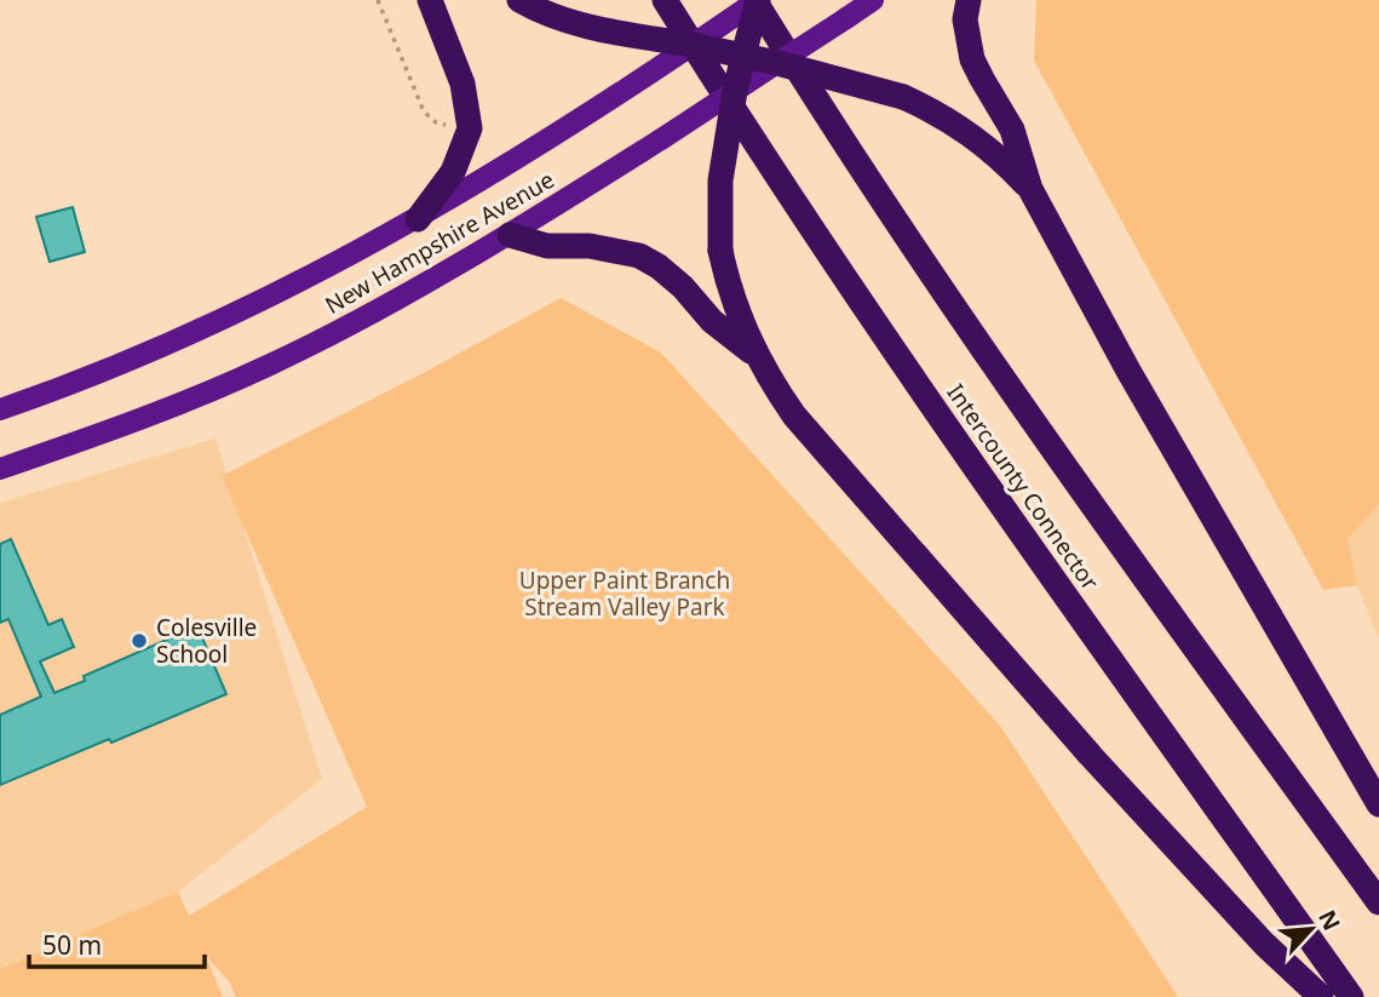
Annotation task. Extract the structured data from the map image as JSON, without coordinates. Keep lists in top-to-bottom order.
{
  "streets": {
    "highway": ["Intercounty Connector"],
    "main road": ["New Hampshire Avenue"]
  },
  "crossings": [
    ["New Hampshire Avenue", "Intercounty Connector"]
  ],
  "parks": ["Upper Paint Branch Stream Valley Park"],
  "places": ["Colesville School"],
  "scale_bar": "50 m",
  "north": "top right"
}
